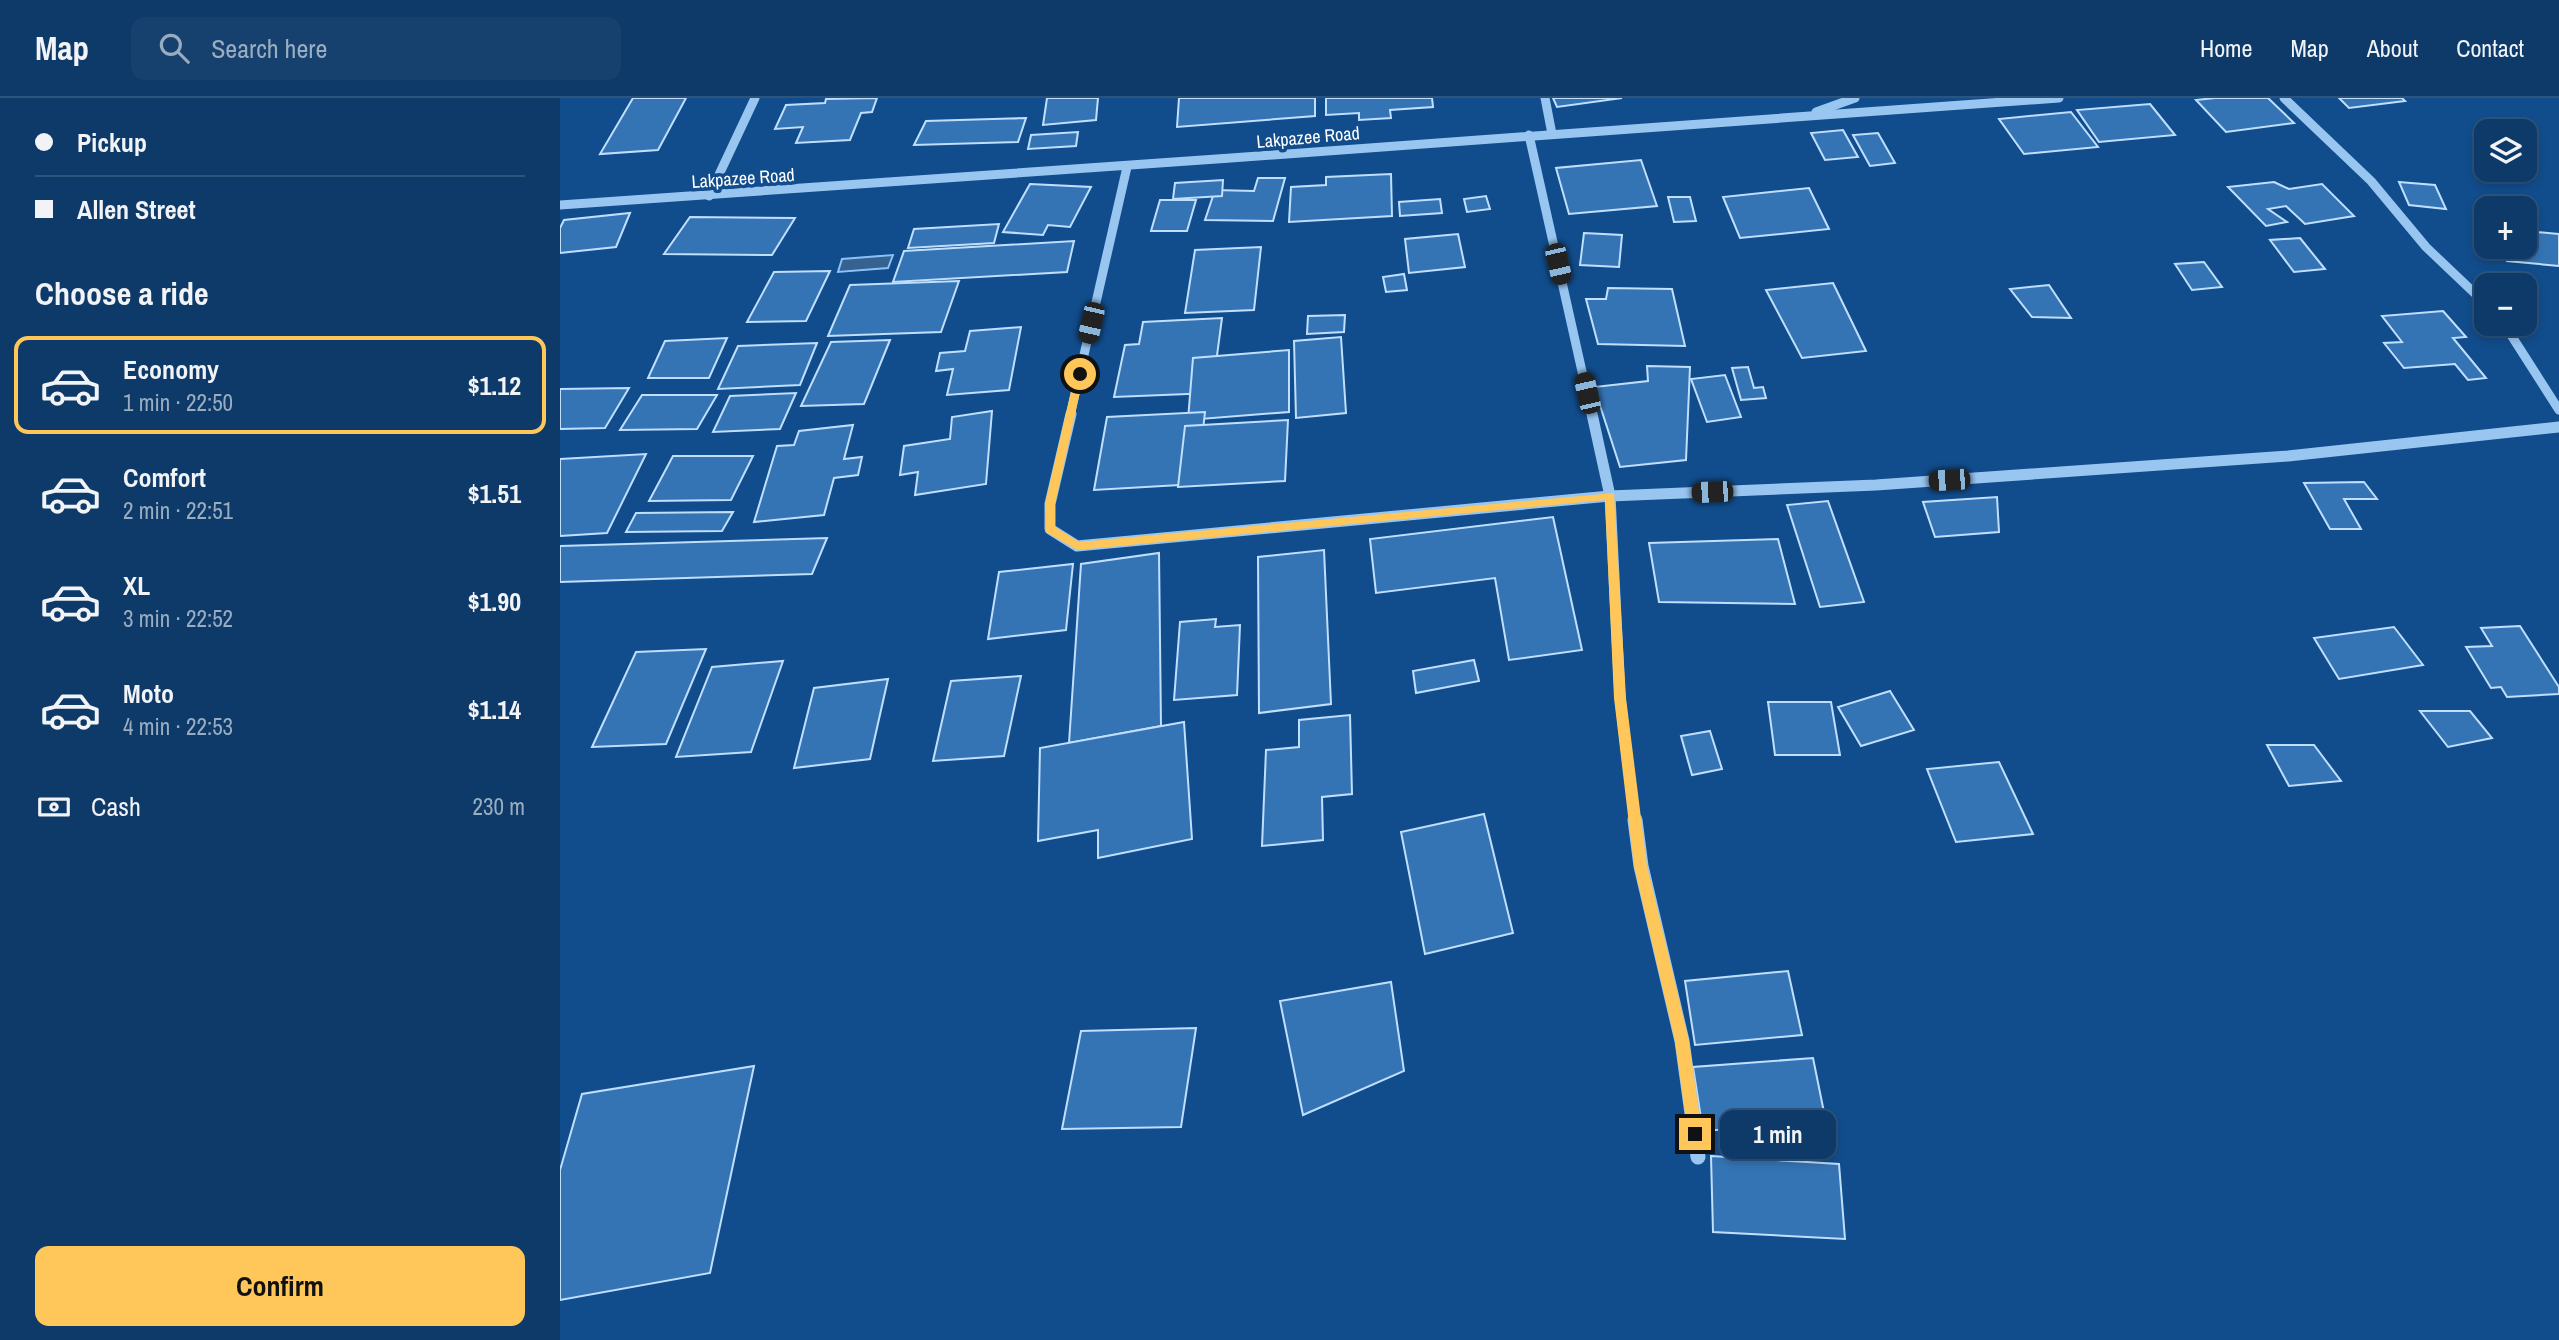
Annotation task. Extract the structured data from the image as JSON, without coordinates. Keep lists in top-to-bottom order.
{
  "streets": {
    "street": ["Lakpazee Road"]
  },
  "page": {
    "header": "Map",
    "search": "Search here",
    "nav": [
      "Home",
      "Map",
      "About",
      "Contact"
    ],
    "banner": ["Pickup", "Allen Street"],
    "map_buttons": ["+", "−"],
    "heading": "Choose a ride",
    "list": [
      {
        "name": "Economy",
        "note": "1 min · 22:50",
        "value": "$1.12"
      },
      {
        "name": "Comfort",
        "note": "2 min · 22:51",
        "value": "$1.51"
      },
      {
        "name": "XL",
        "note": "3 min · 22:52",
        "value": "$1.90"
      },
      {
        "name": "Moto",
        "note": "4 min · 22:53",
        "value": "$1.14"
      }
    ],
    "pay": ["Cash", "230 m"],
    "bubble": "1 min",
    "buttons": "Confirm"
  }
}
